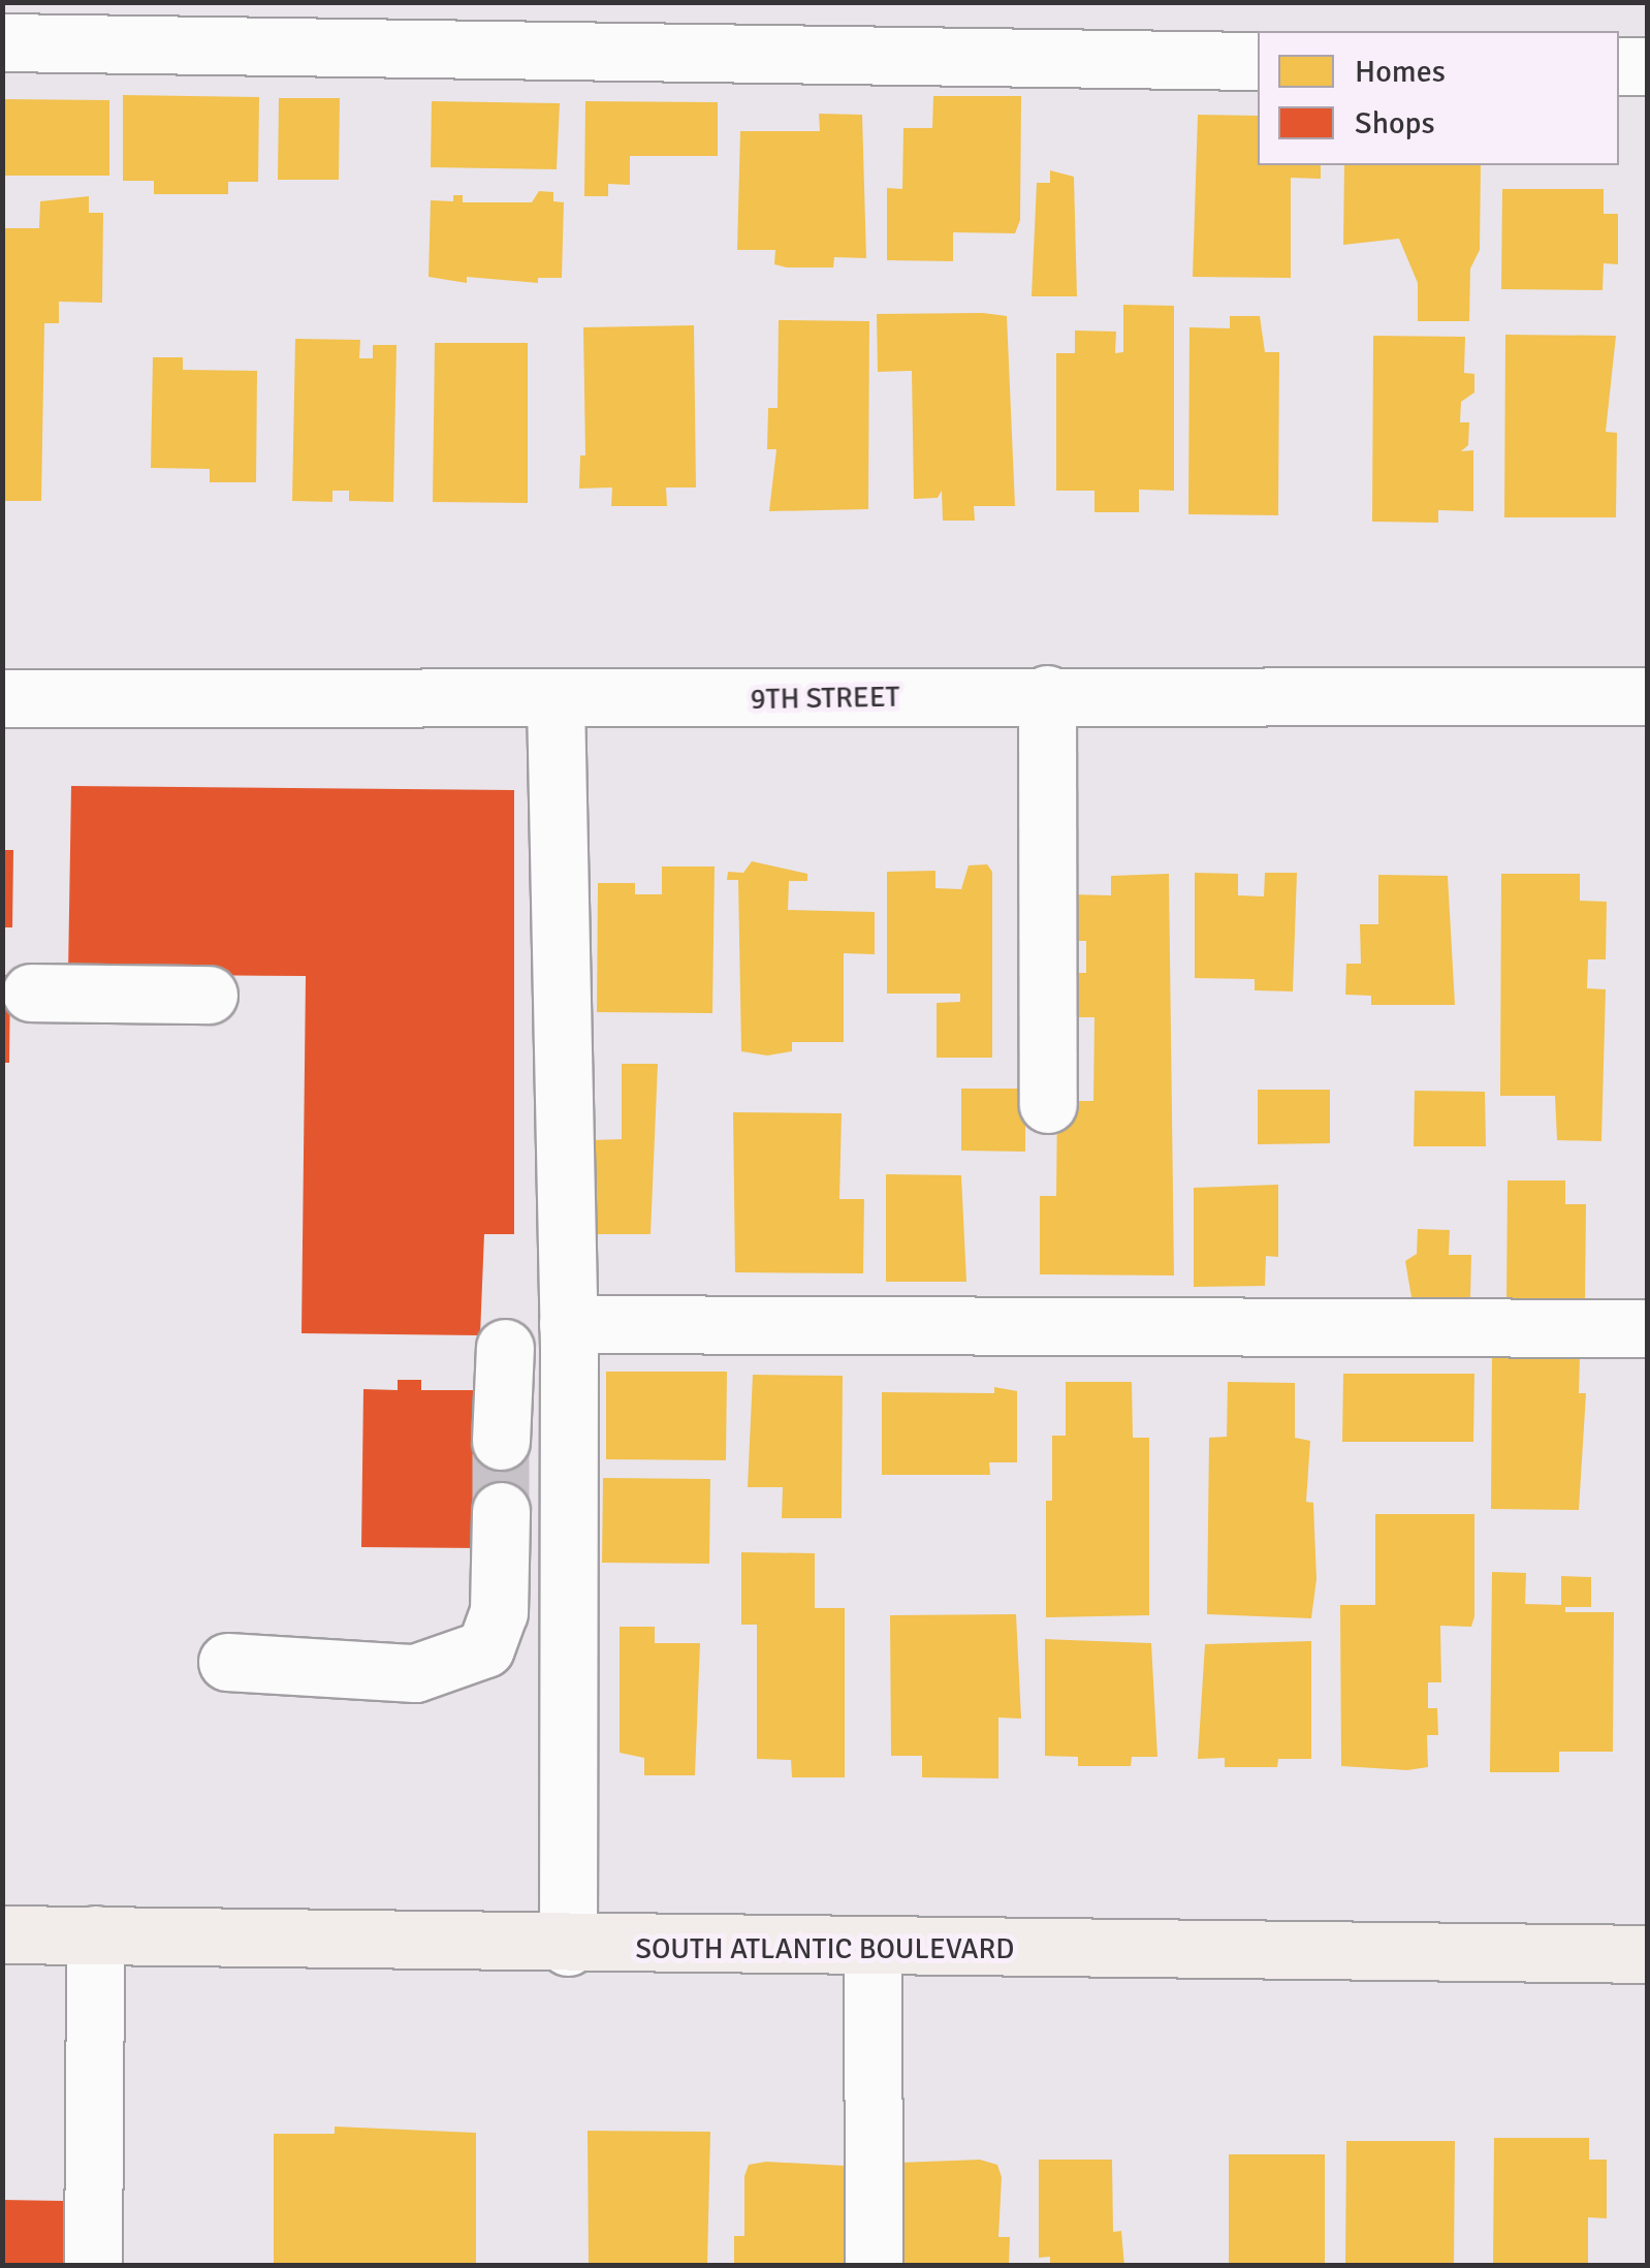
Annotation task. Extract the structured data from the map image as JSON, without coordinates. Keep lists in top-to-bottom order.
{
  "streets": {
    "main road": ["SOUTH ATLANTIC BOULEVARD"],
    "street": ["9TH STREET"]
  },
  "legend": ["Homes", "Shops"]
}
